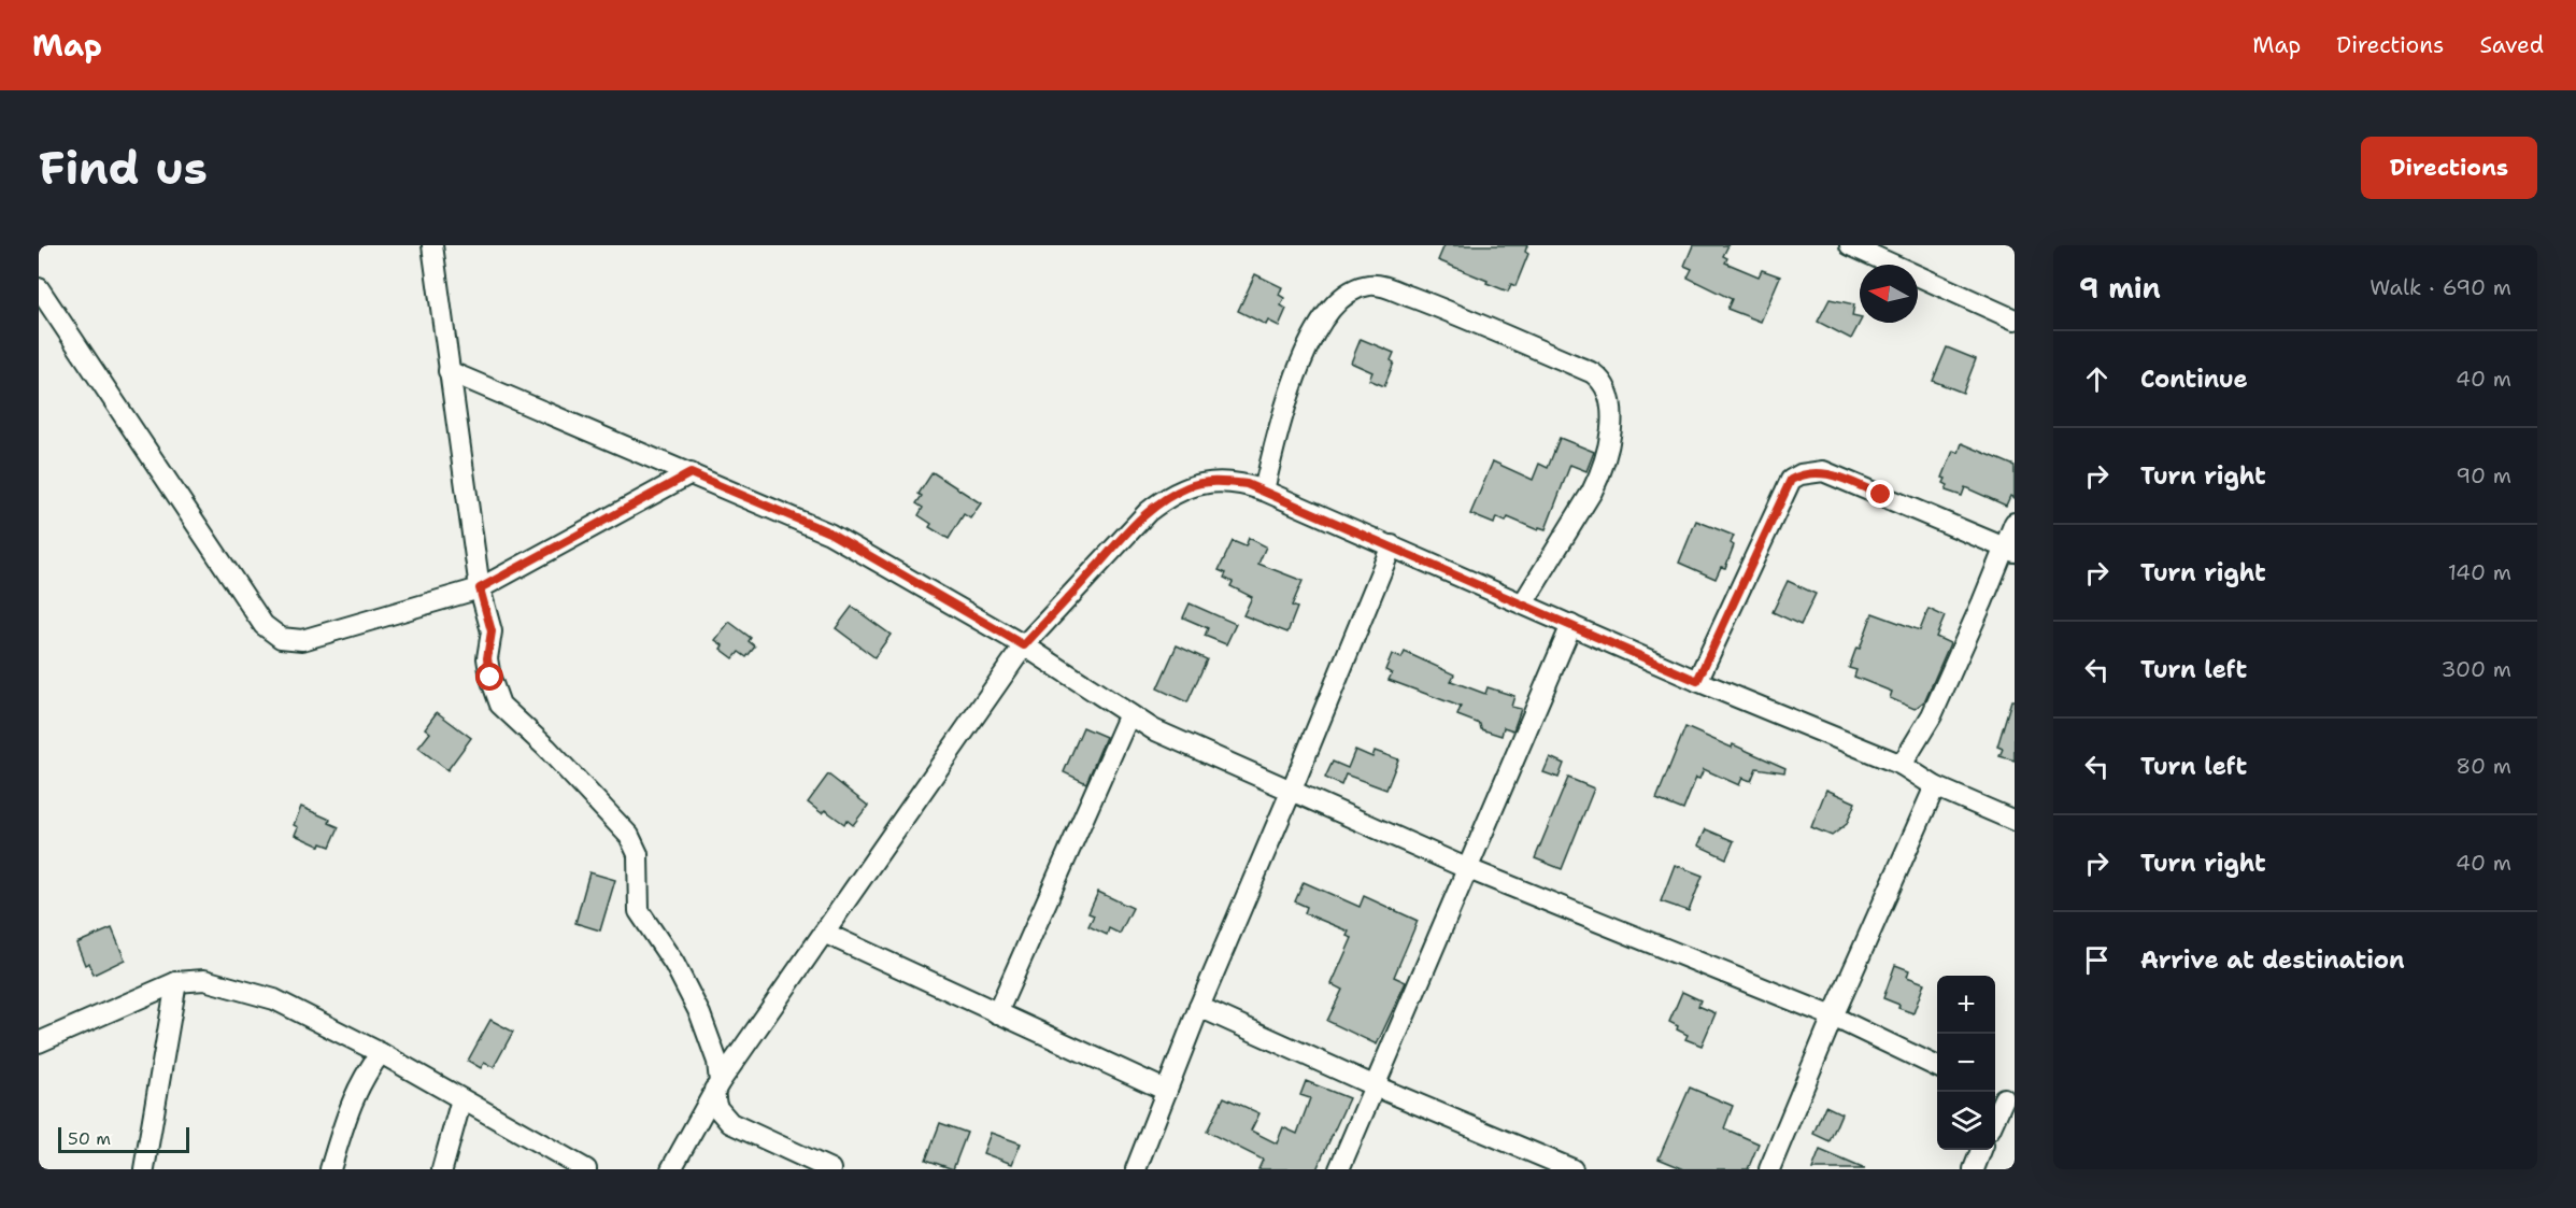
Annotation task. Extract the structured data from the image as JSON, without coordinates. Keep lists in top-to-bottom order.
{
  "scale_bar": "50 m",
  "north": "left",
  "page": {
    "header": "Map",
    "nav": ["Map", "Directions", "Saved"],
    "buttons": "Directions",
    "title": "Find us",
    "heading": ["9 min", "Walk · 690 m"],
    "list": [
      ["Continue", "40 m"],
      ["Turn right", "90 m"],
      ["Turn right", "140 m"],
      ["Turn left", "300 m"],
      ["Turn left", "80 m"],
      ["Turn right", "40 m"],
      "Arrive at destination"
    ],
    "map_buttons": ["+", "−"],
    "scale": "50 m"
  }
}
